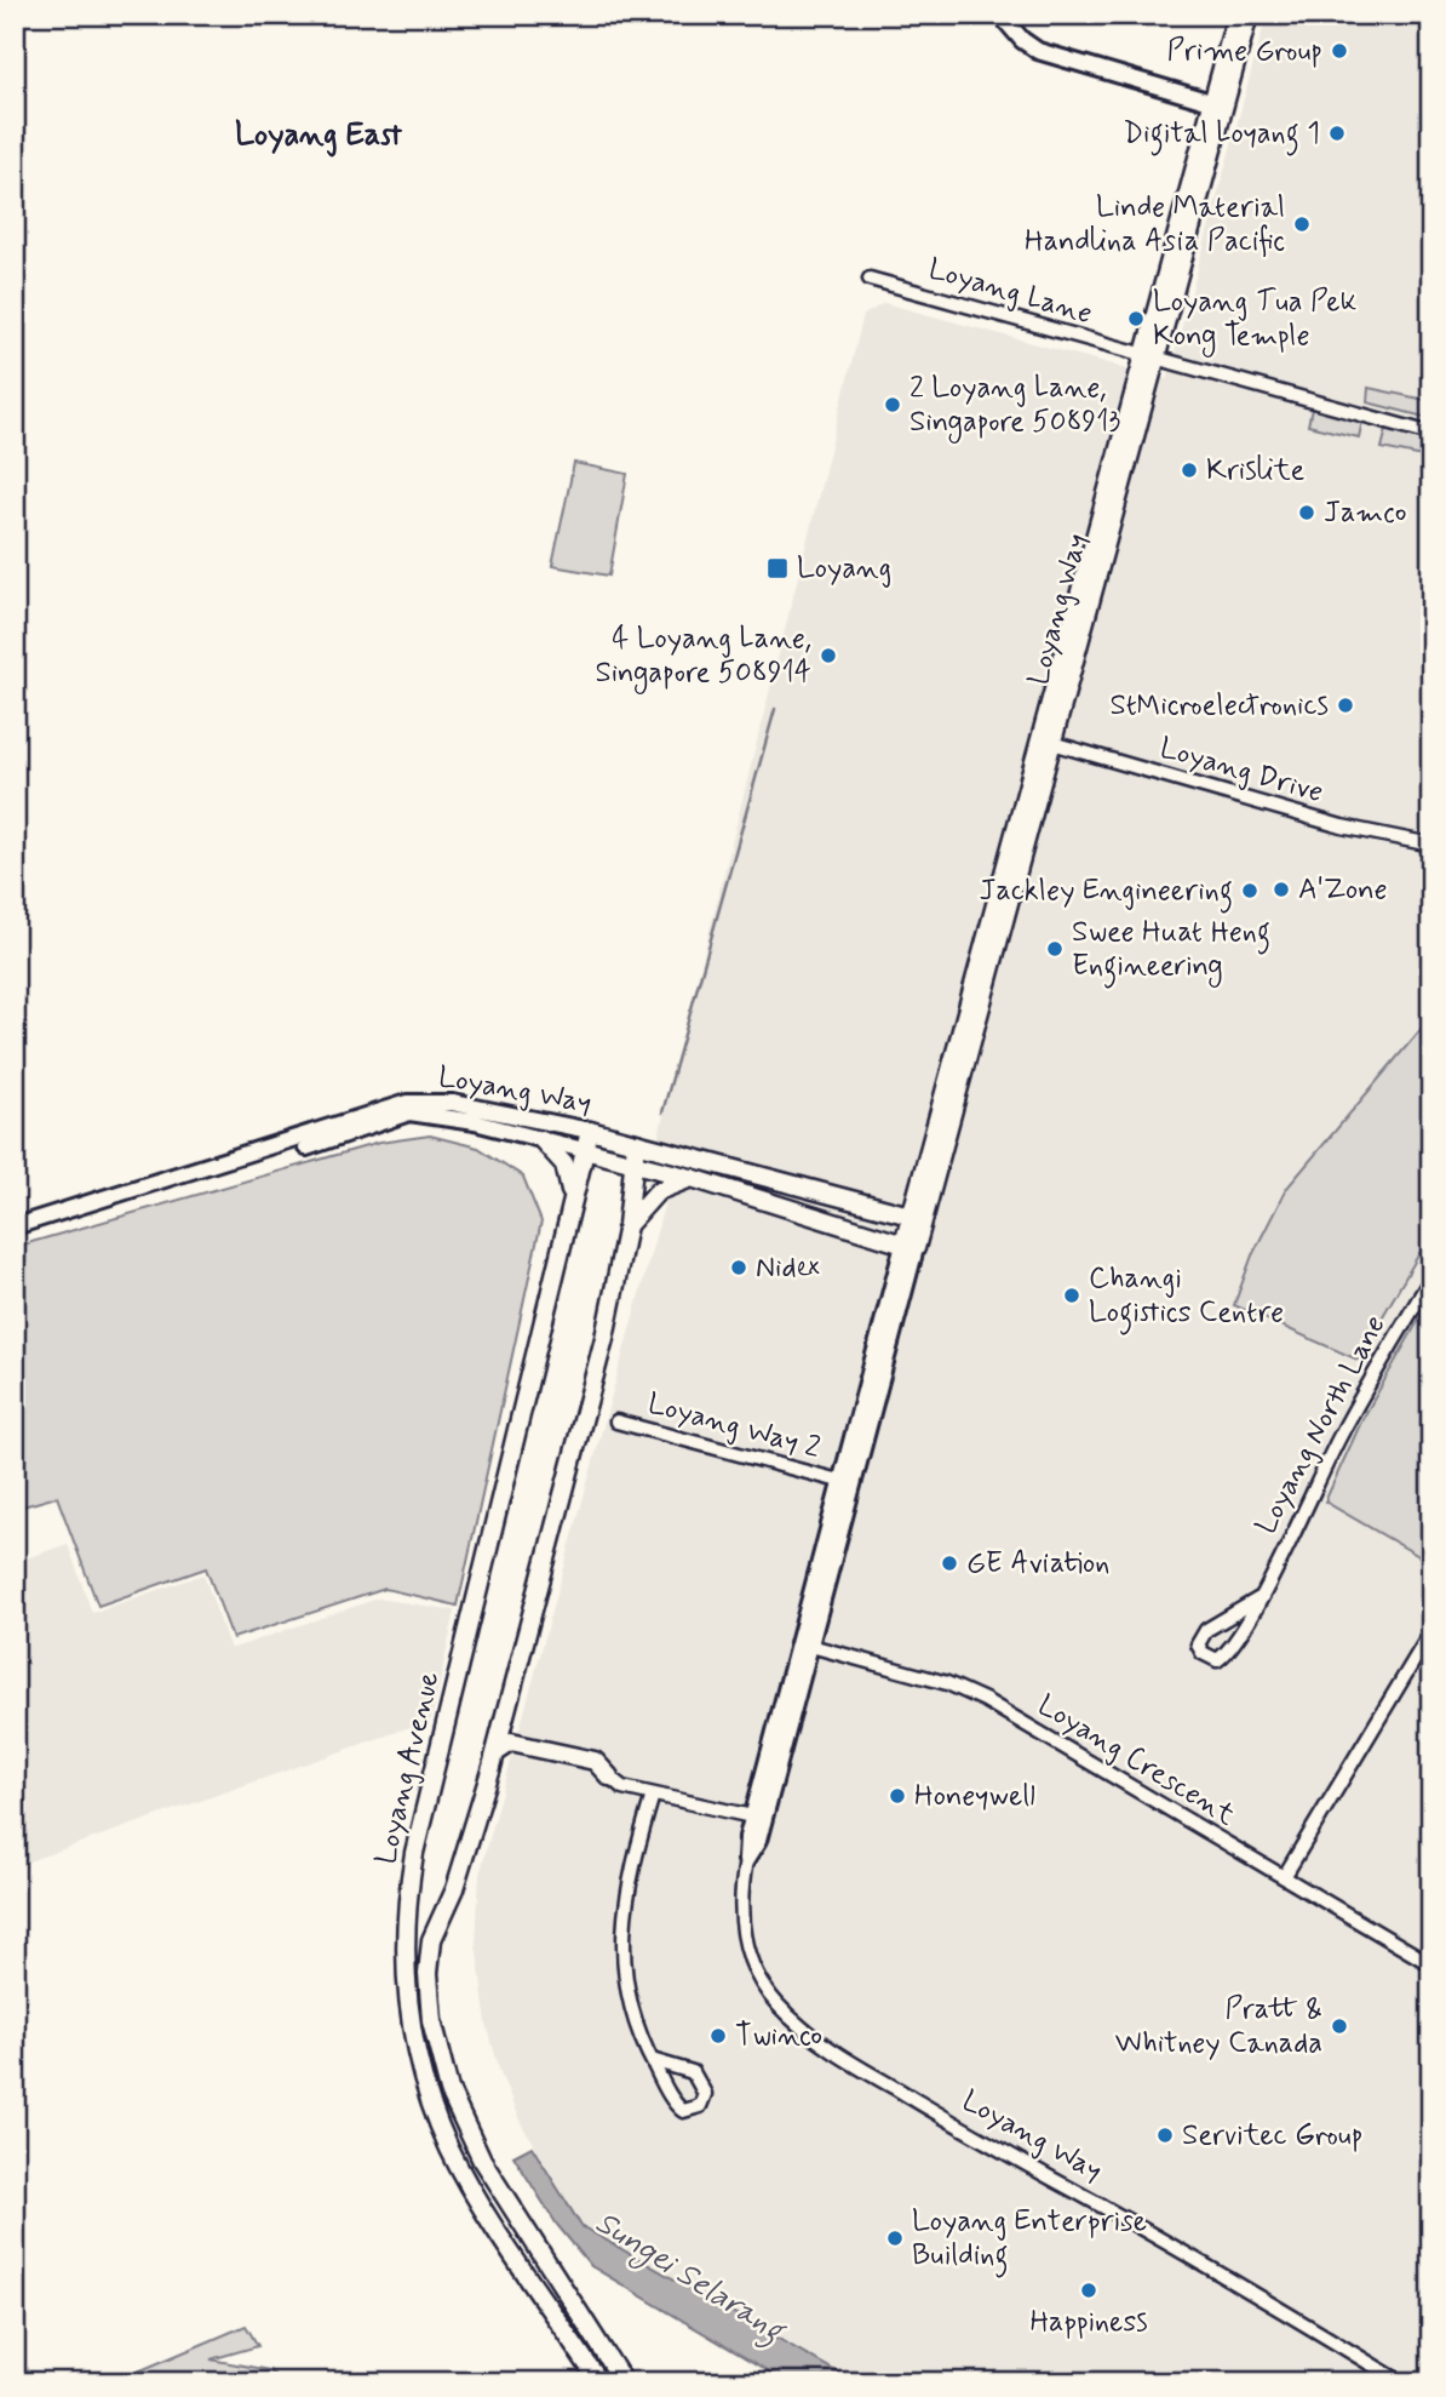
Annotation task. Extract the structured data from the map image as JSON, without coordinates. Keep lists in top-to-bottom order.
{
  "streets": {
    "main road": ["Loyang Way", "Loyang Avenue"],
    "street": [
      "Loyang Lane",
      "Loyang Drive",
      "Loyang North Lane",
      "Loyang Way 2",
      "Loyang Crescent"
    ]
  },
  "crossings": [
    ["Loyang Lane", "Loyang Way"],
    ["Loyang Way", "Loyang Drive"],
    ["Loyang Way", "Loyang Way 2"],
    ["Loyang Way", "Loyang Crescent"],
    ["Loyang Way", "Loyang Avenue"]
  ],
  "districts": ["Loyang East"],
  "water": ["Sungei Selarang"],
  "places": {
    "other": [
      "Prime Group",
      "Digital Loyang 1",
      "Linde Material Handlina Asia Pacific",
      "Loyang Tua Pek Kong Temple",
      "2 Loyang Lane, Singapore 508913",
      "Krislite",
      "Jamco",
      "4 Loyang Lane, Singapore 508914",
      "StMicroelectronics",
      "A'Zone",
      "Jackley Engineering",
      "Swee Huat Heng Engineering",
      "Nidex",
      "Changi Logistics Centre",
      "GE Aviation",
      "Honeywell",
      "Pratt & Whitney Canada",
      "Twinco",
      "Servitec Group",
      "Loyang Enterprise Building",
      "Happiness"
    ],
    "transit": ["Loyang"]
  }
}
